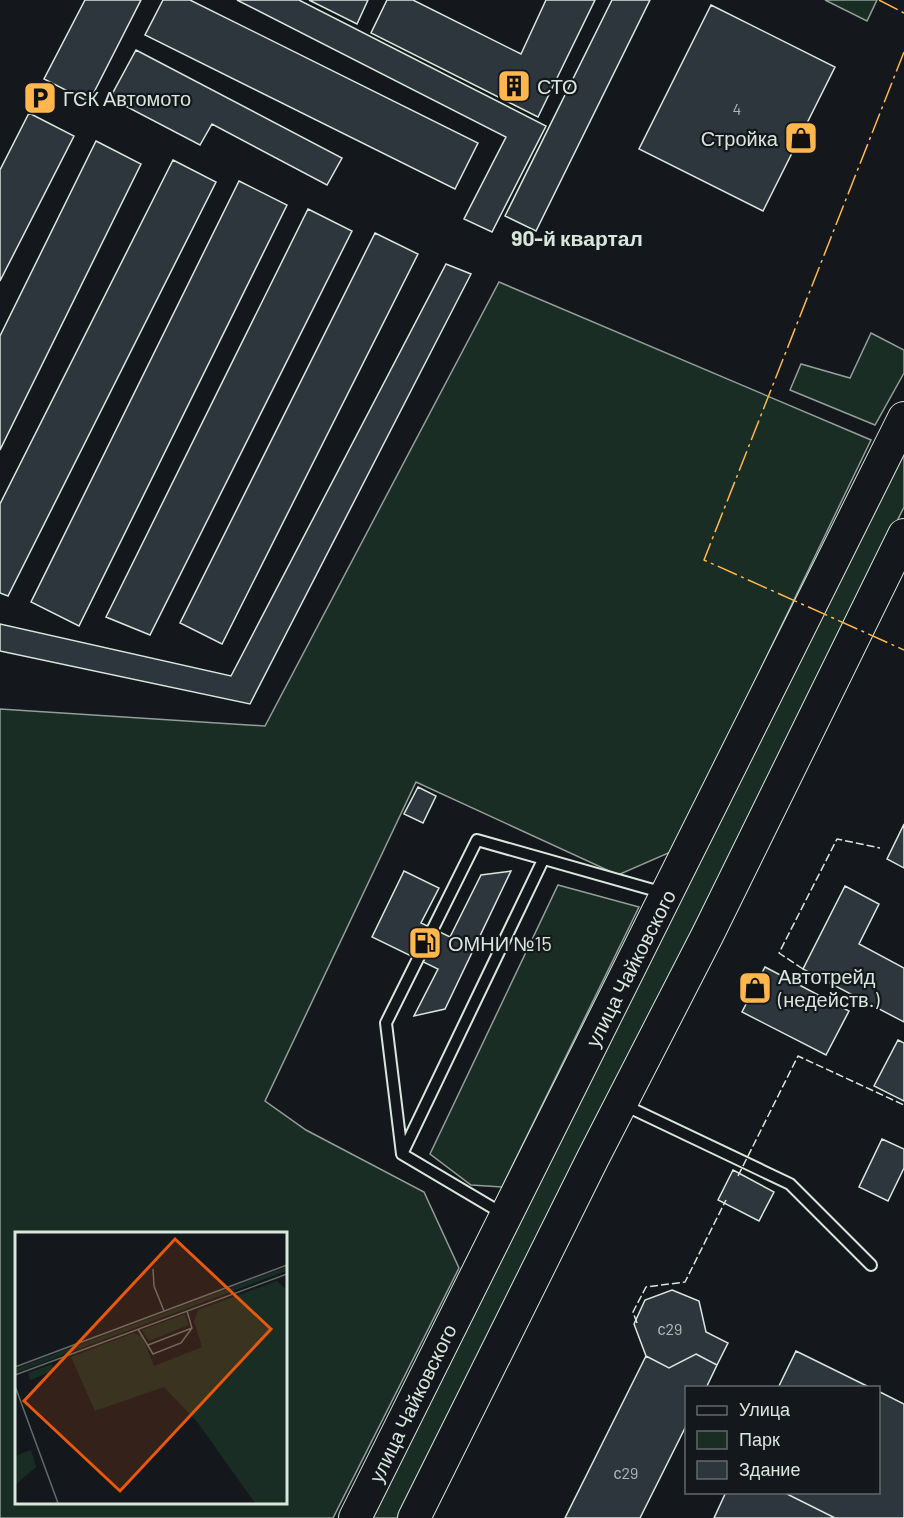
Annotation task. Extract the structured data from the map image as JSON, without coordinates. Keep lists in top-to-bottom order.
{
  "streets": {
    "main road": ["улица Чайковского"]
  },
  "districts": ["90-й квартал"],
  "places": {
    "building": ["СТО"],
    "parking": ["ГСК Автомото"],
    "shop": ["Стройка", "Автотрейд (недейств.)"],
    "fuel station": ["ОМНИ №15"]
  },
  "house_numbers": ["4", "с29", "с29"],
  "legend": ["Улица", "Парк", "Здание"]
}
